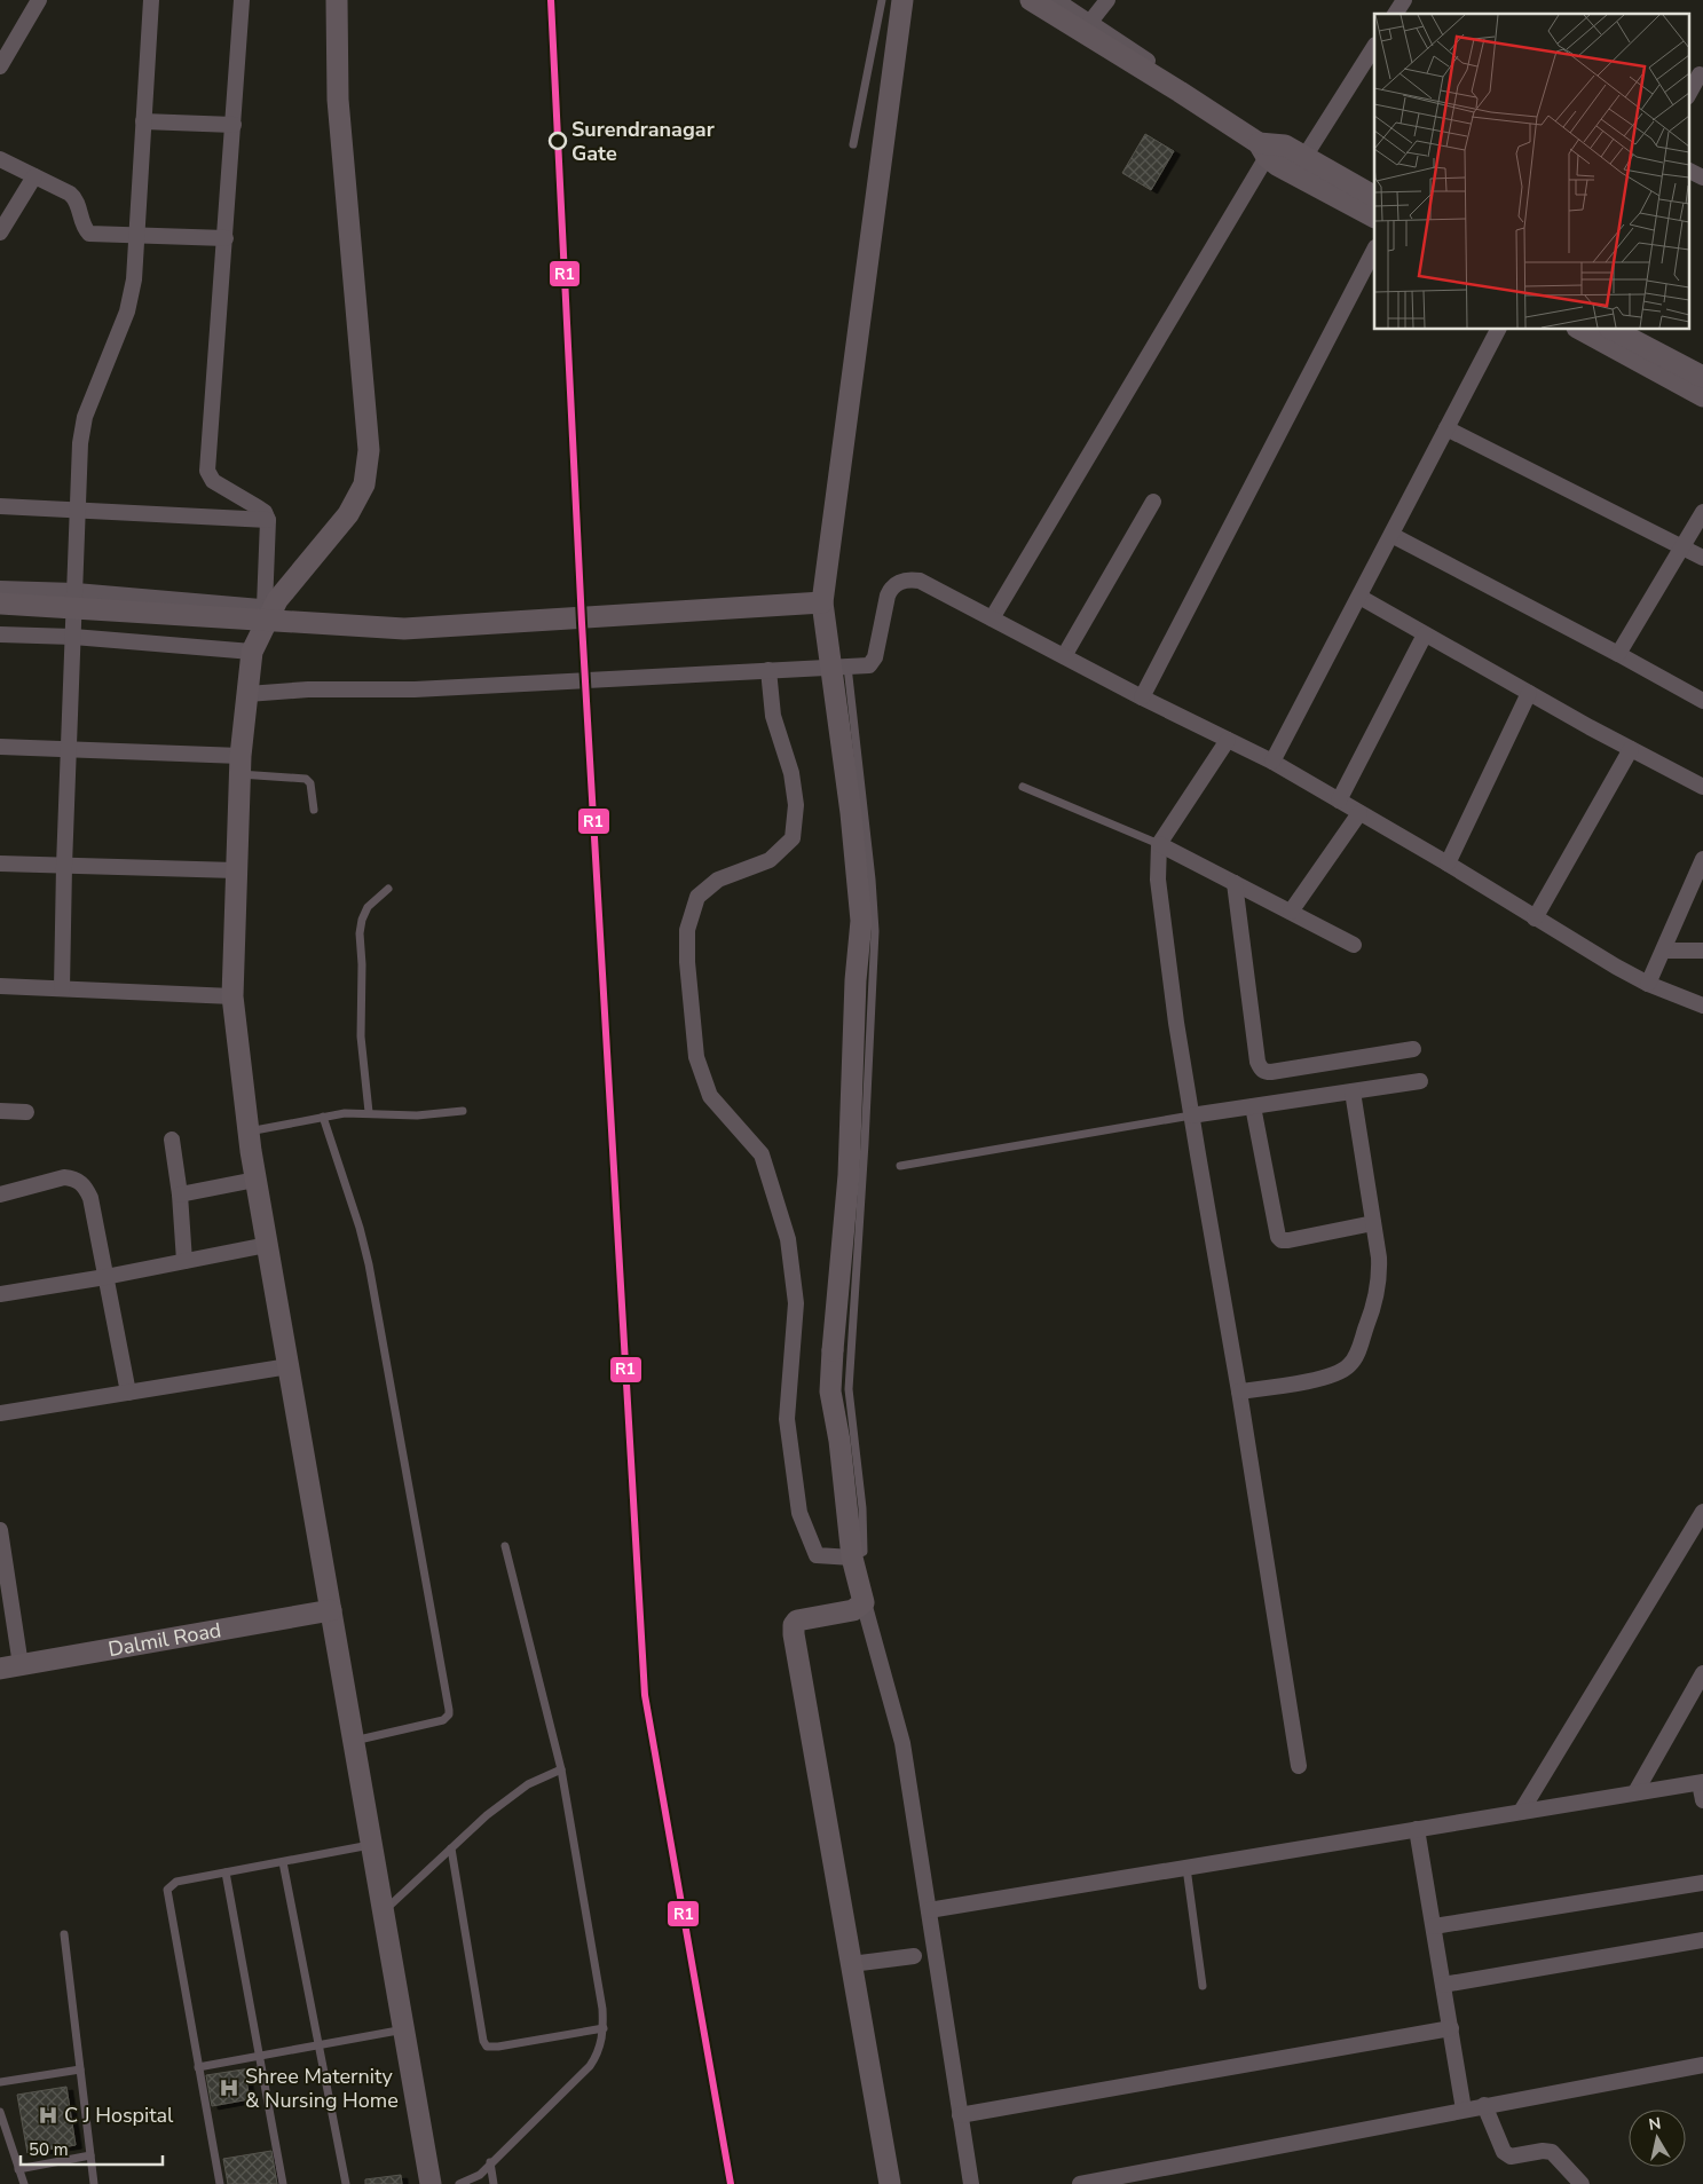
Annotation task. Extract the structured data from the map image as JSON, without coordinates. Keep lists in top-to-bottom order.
{
  "streets": {
    "street": ["Dalmil Road"]
  },
  "places": {
    "other": ["Surendranagar Gate"],
    "hospital": ["Shree Maternity & Nursing Home", "C J Hospital"]
  },
  "lines": ["transit line R1"],
  "scale_bar": "50 m",
  "north": "top"
}
